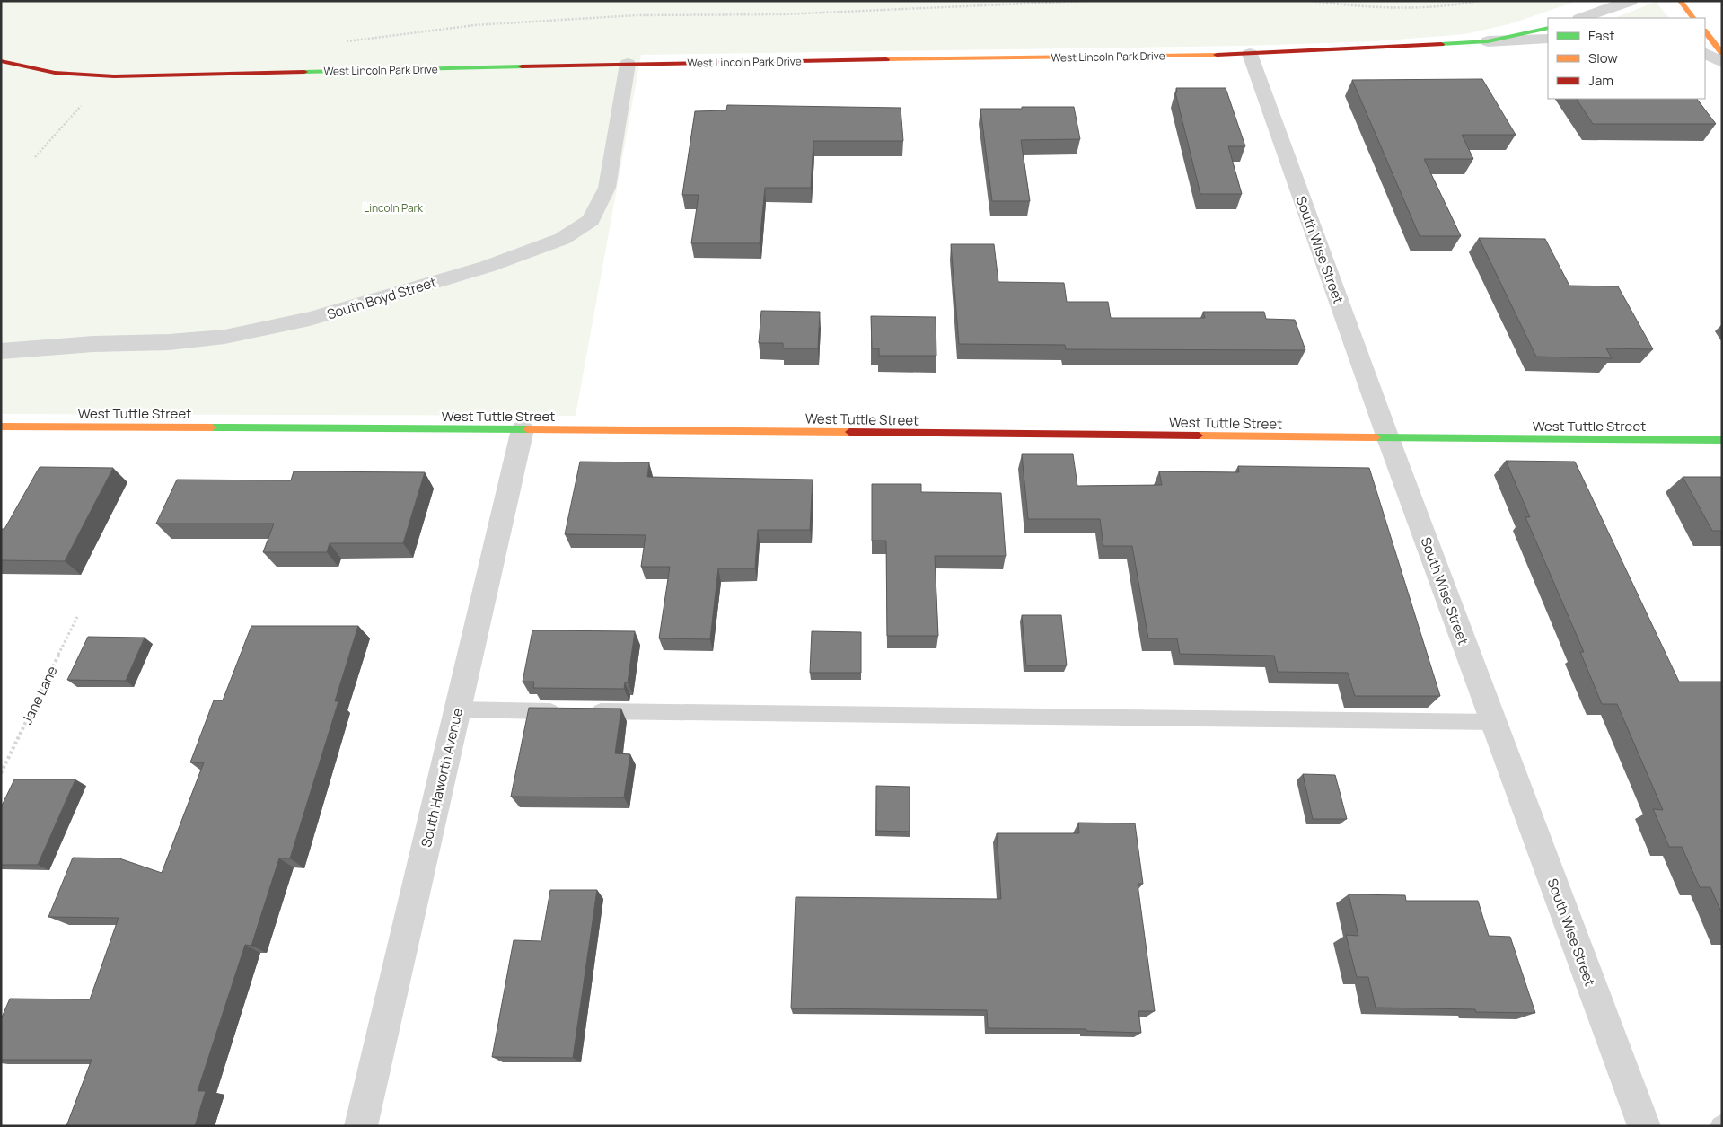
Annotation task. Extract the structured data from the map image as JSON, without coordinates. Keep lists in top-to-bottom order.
{
  "streets": {
    "street": [
      "West Lincoln Park Drive",
      "South Wise Street",
      "South Boyd Street",
      "West Tuttle Street",
      "South Haworth Avenue"
    ],
    "path": ["Jane Lane"]
  },
  "crossings": [
    ["West Lincoln Park Drive", "South Wise Street"],
    ["West Lincoln Park Drive", "South Boyd Street"],
    ["South Wise Street", "West Tuttle Street"],
    ["West Tuttle Street", "South Haworth Avenue"]
  ],
  "parks": ["Lincoln Park"],
  "legend": ["Fast", "Slow", "Jam"]
}
